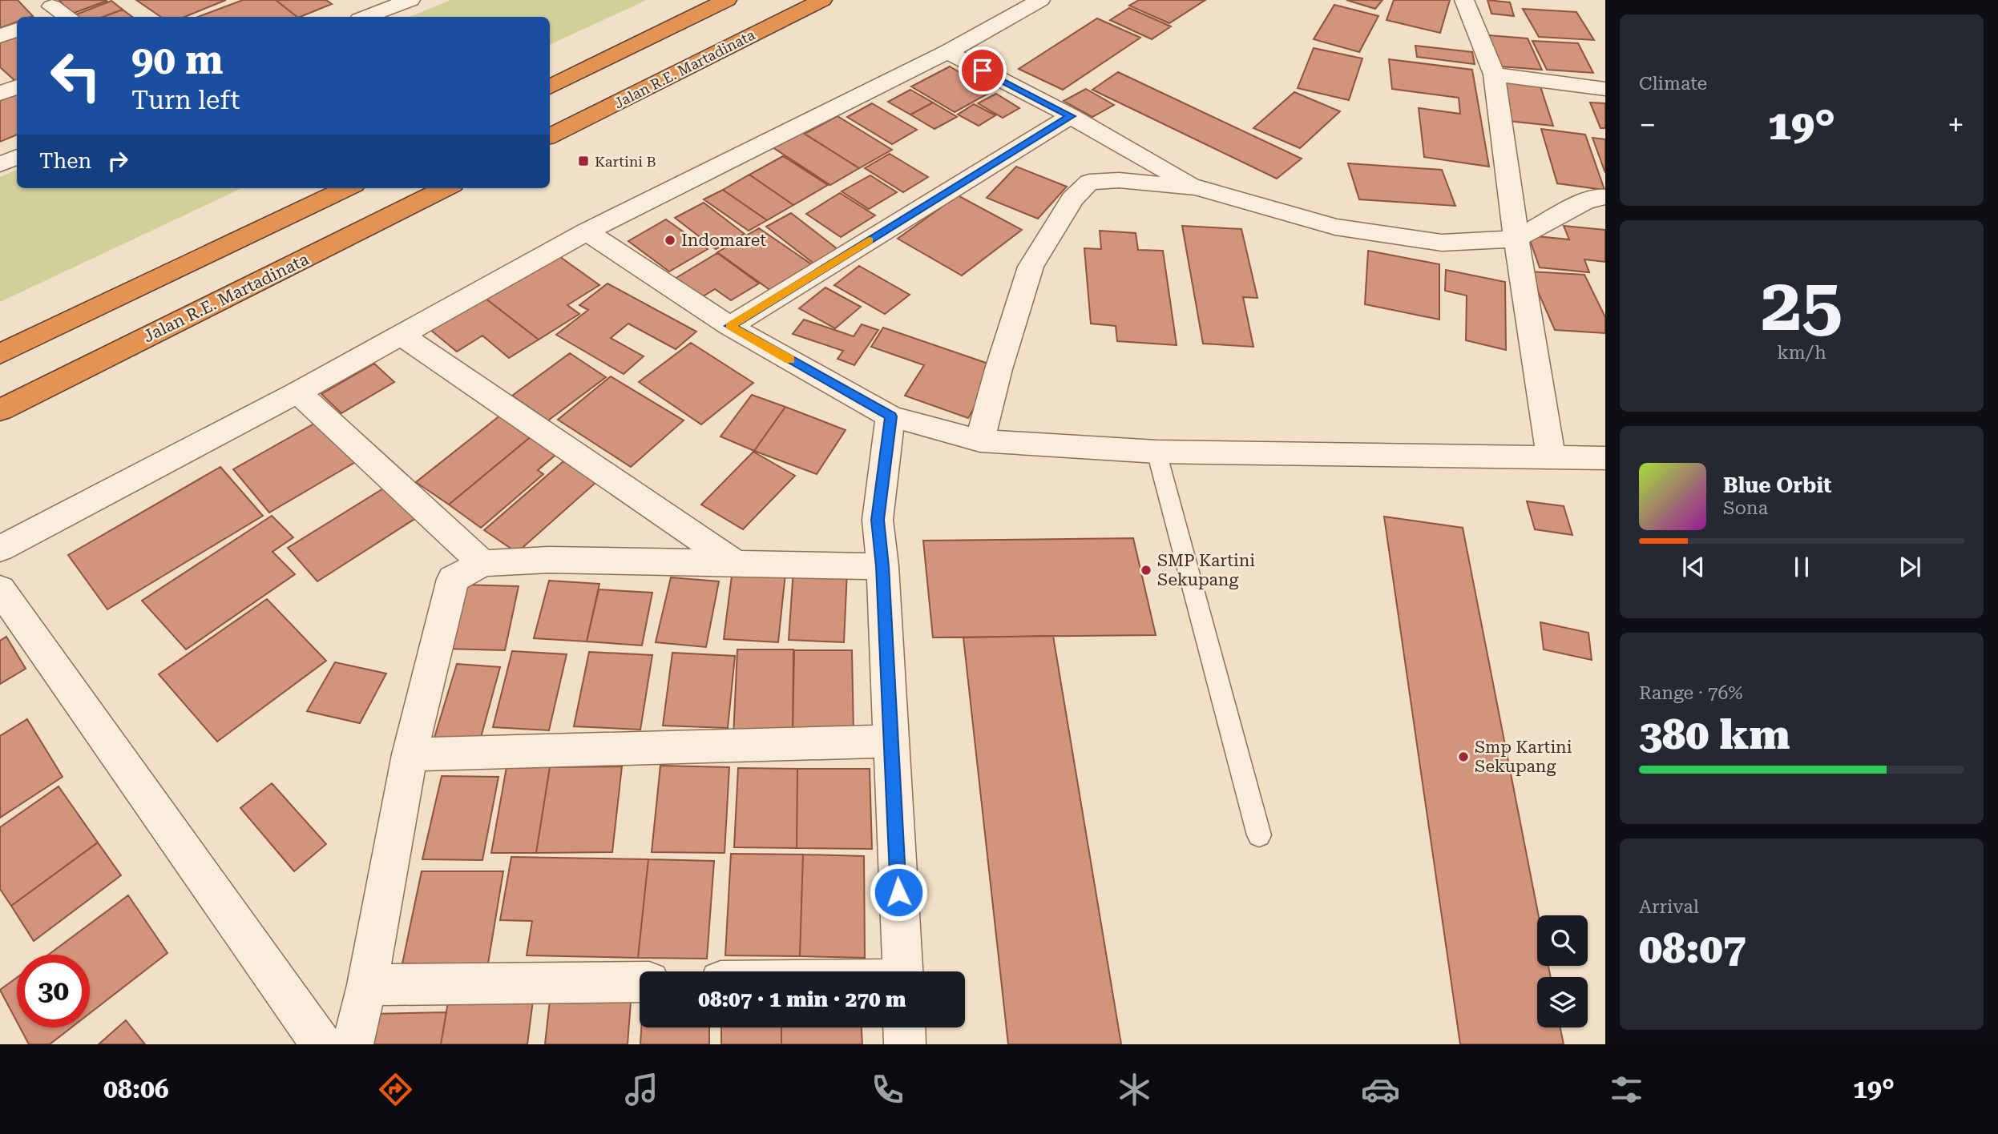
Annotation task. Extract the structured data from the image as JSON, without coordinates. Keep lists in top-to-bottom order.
{
  "streets": {
    "highway": ["Jalan R.E. Martadinata"]
  },
  "places": {
    "transit": ["Kartini B"],
    "other": ["Indomaret", "SMP Kartini Sekupang", "Smp Kartini Sekupang"]
  },
  "page": {
    "tile": [
      "Climate",
      ["25", "km/h"],
      ["Range · 76%", "380 km"],
      ["Arrival", "08:07"]
    ],
    "turn": ["90 m", "Turn left"],
    "heat": ["−", "19°", "+"],
    "then": "Then",
    "song": ["Blue Orbit", "Sona"],
    "limit": "30",
    "trip": "08:07 · 1 min · 270 m",
    "tabs": ["08:06", "19°"]
  }
}
